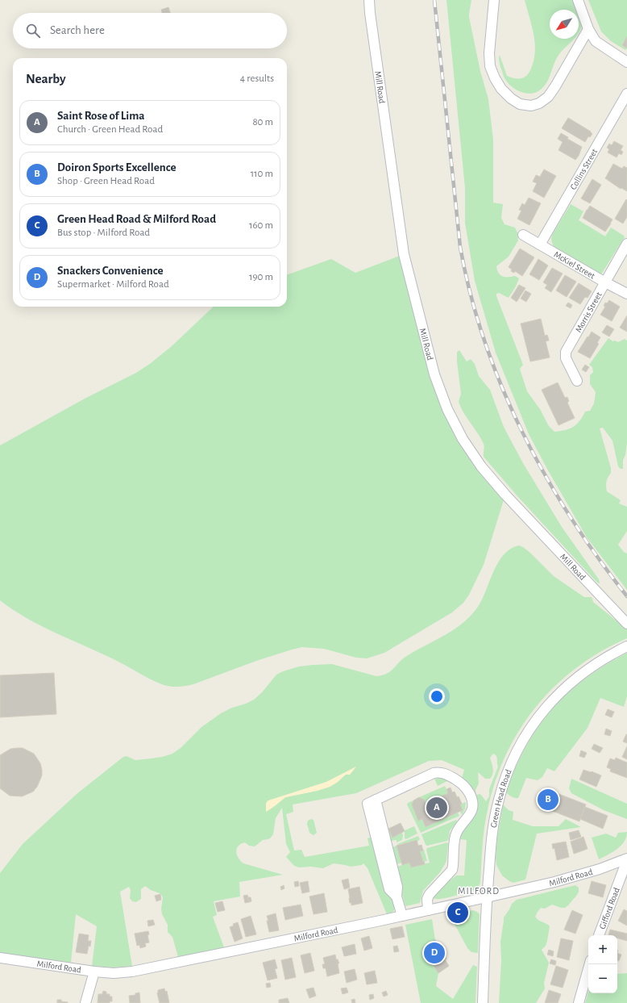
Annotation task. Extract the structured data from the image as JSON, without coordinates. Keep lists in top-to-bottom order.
{
  "streets": {
    "street": [
      "Mill Road",
      "Collins Street",
      "McKiel Street",
      "Morris Street",
      "Green Head Road",
      "Milford Road",
      "Gifford Road"
    ]
  },
  "crossings": [
    ["Collins Street", "McKiel Street"],
    ["McKiel Street", "Morris Street"],
    ["Green Head Road", "Milford Road"],
    ["Milford Road", "Gifford Road"]
  ],
  "districts": ["MILFORD"],
  "north": "bottom left",
  "page": {
    "search": "Search here",
    "heading": ["Nearby", "4 results"],
    "list": [
      {
        "mark": "A",
        "name": "Saint Rose of Lima",
        "note": "Church · Green Head Road",
        "value": "80 m"
      },
      {
        "mark": "B",
        "name": "Doiron Sports Excellence",
        "note": "Shop · Green Head Road",
        "value": "110 m"
      },
      {
        "mark": "C",
        "name": "Green Head Road & Milford Road",
        "note": "Bus stop · Milford Road",
        "value": "160 m"
      },
      {
        "mark": "D",
        "name": "Snackers Convenience",
        "note": "Supermarket · Milford Road",
        "value": "190 m"
      }
    ],
    "pins": [
      "B",
      "A",
      "C",
      "D"
    ],
    "map_buttons": ["+", "−"]
  }
}
